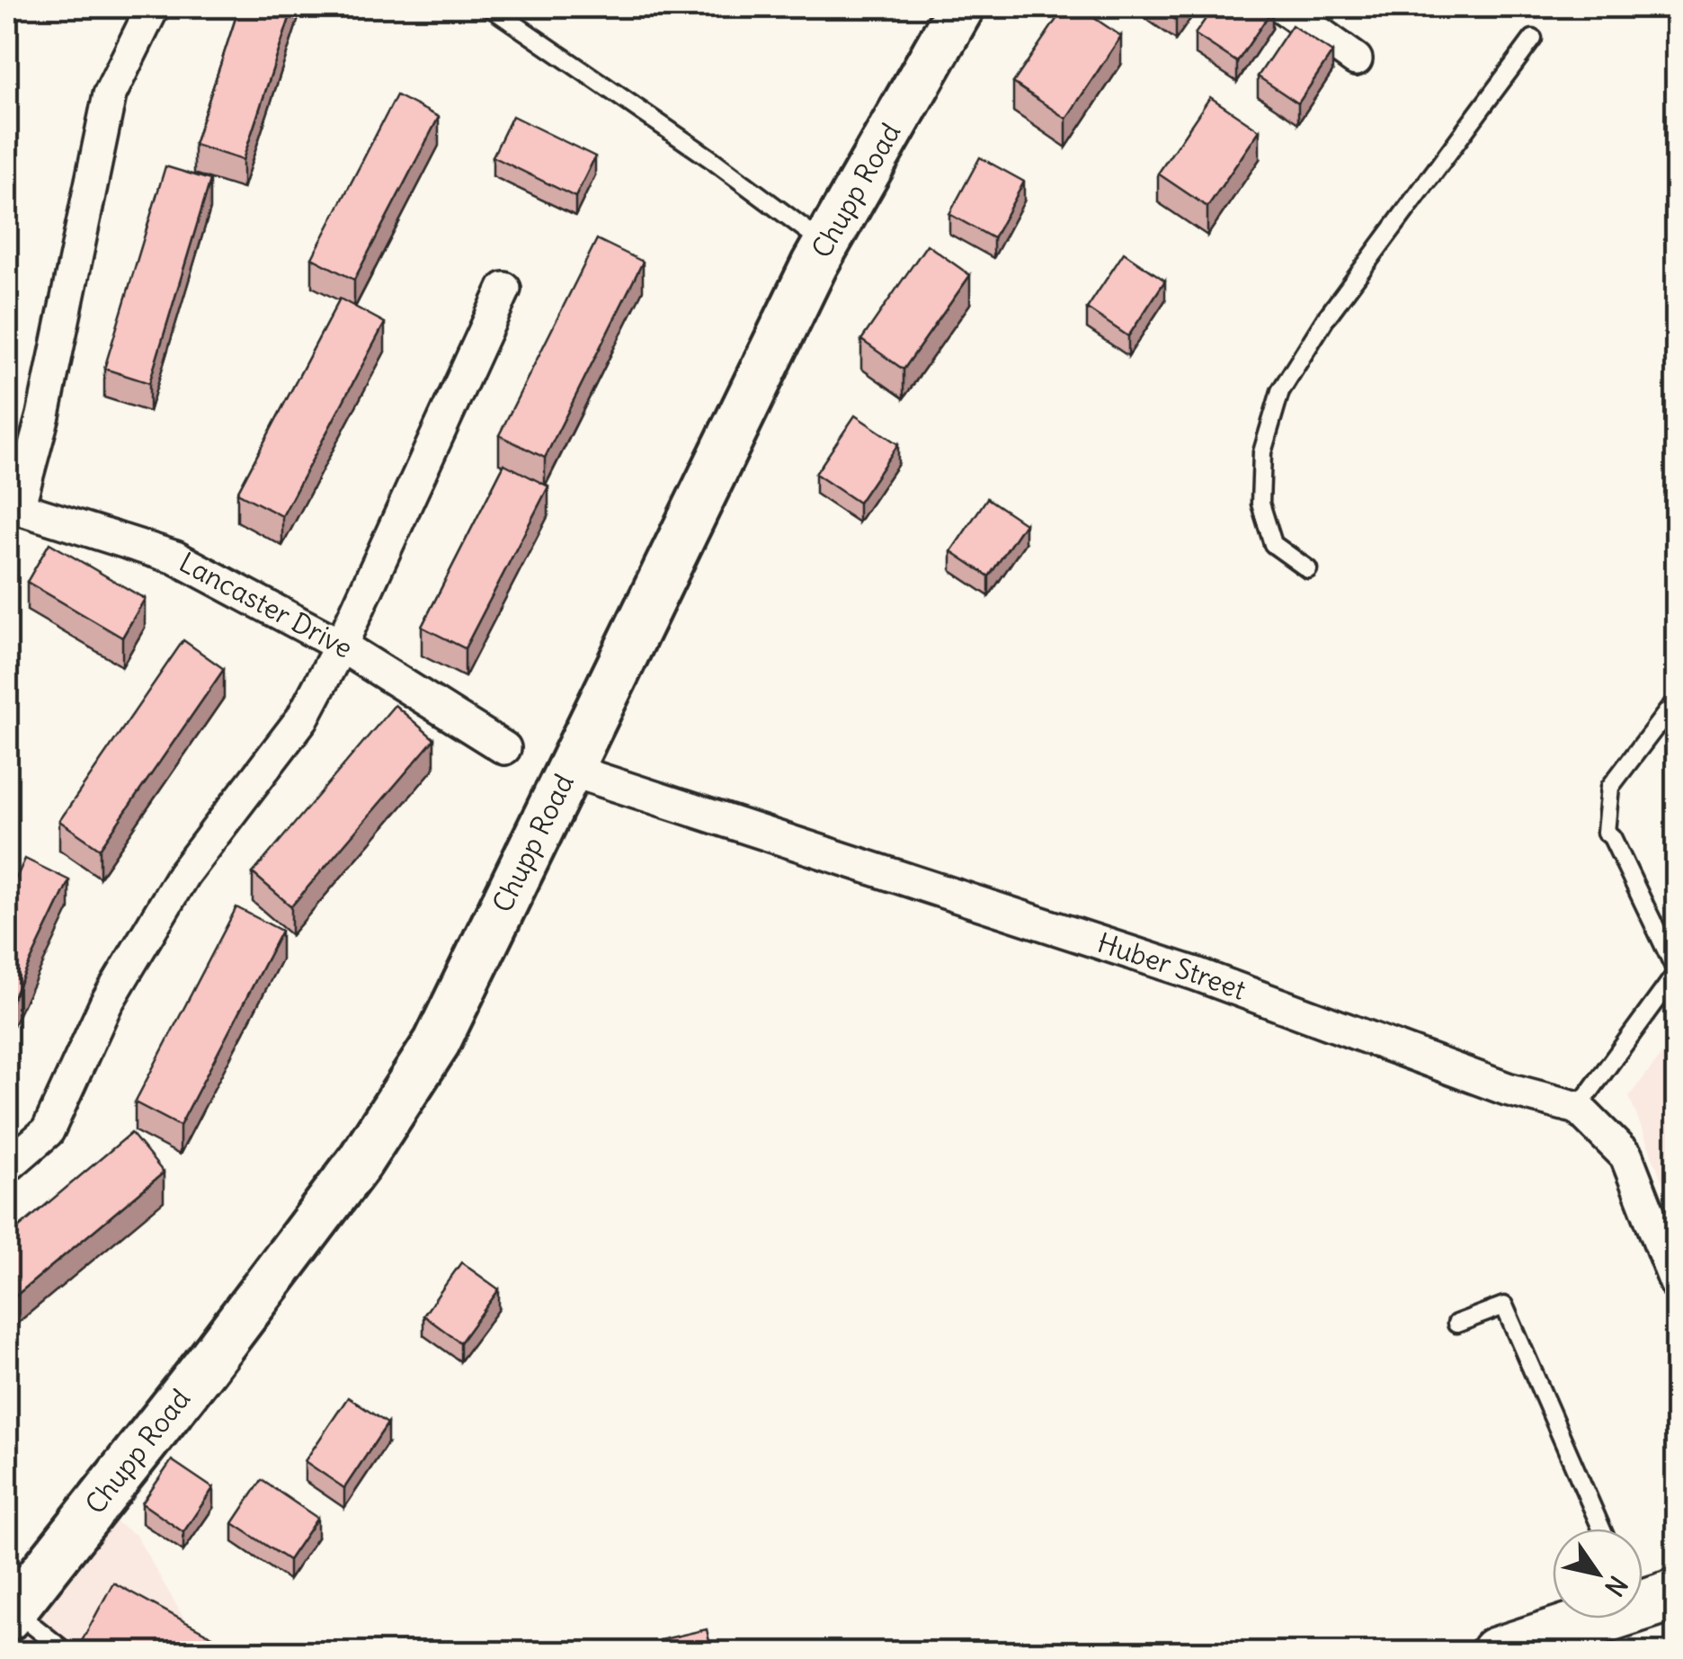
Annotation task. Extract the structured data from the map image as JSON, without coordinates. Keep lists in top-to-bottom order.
{
  "streets": {
    "street": ["Chupp Road", "Lancaster Drive", "Huber Street"]
  },
  "crossings": [
    ["Chupp Road", "Huber Street"]
  ],
  "north": "bottom right"
}
